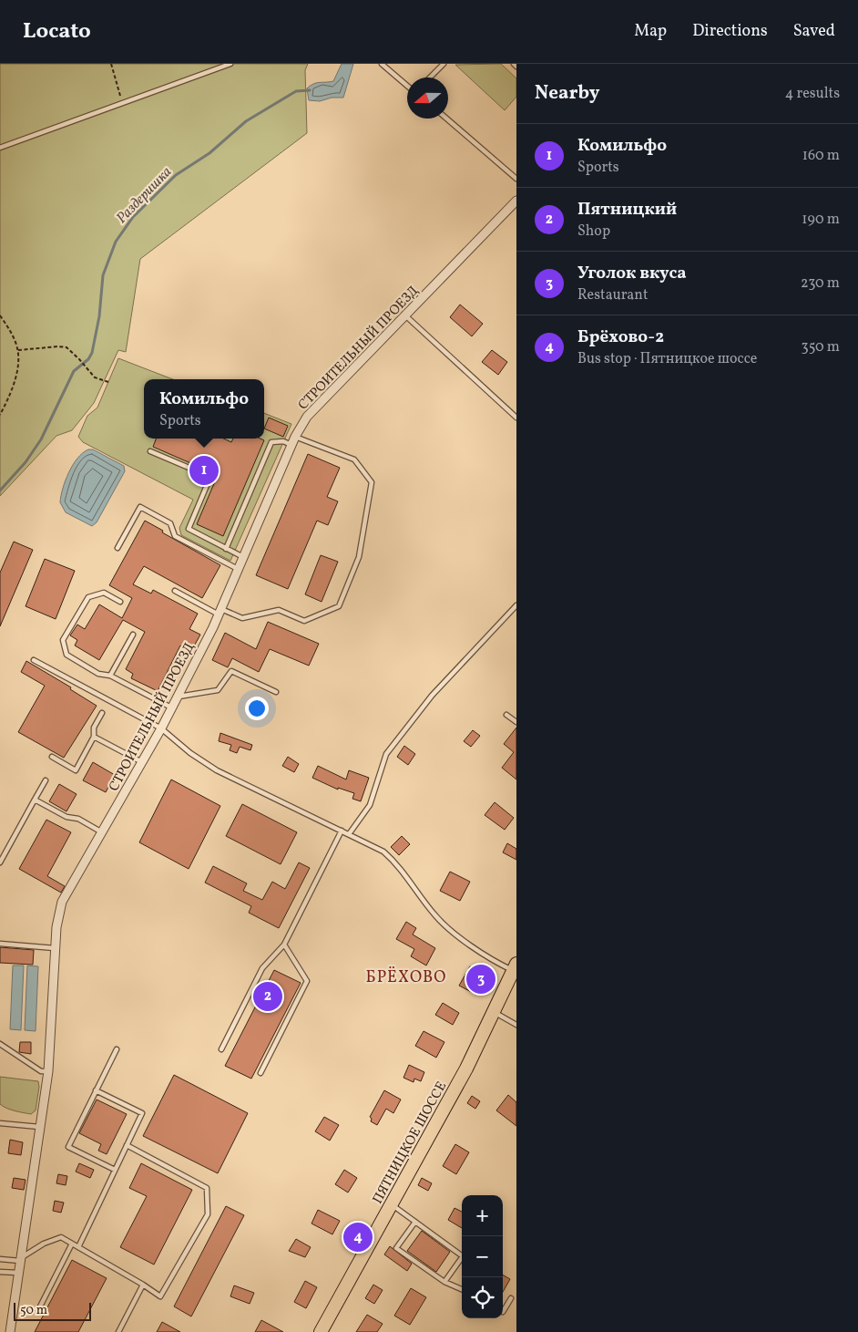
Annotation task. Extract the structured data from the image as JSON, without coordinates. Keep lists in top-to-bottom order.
{
  "streets": {
    "main road": ["ПЯТНИЦКОЕ ШОССЕ"],
    "street": ["СТРОИТЕЛЬНЫЙ ПРОЕЗД"]
  },
  "districts": ["БРЁХОВО"],
  "water": ["Раздеришка"],
  "scale_bar": "50 m",
  "north": "left",
  "page": {
    "header": "Locato",
    "nav": ["Map", "Directions", "Saved"],
    "heading": ["Nearby", "4 results"],
    "list": [
      {
        "mark": "1",
        "name": "Комильфо",
        "note": "Sports",
        "value": "160 m"
      },
      {
        "mark": "2",
        "name": "Пятницкий",
        "note": "Shop",
        "value": "190 m"
      },
      {
        "mark": "3",
        "name": "Уголок вкуса",
        "note": "Restaurant",
        "value": "230 m"
      },
      {
        "mark": "4",
        "name": "Брёхово-2",
        "note": "Bus stop · Пятницкое шоссе",
        "value": "350 m"
      }
    ],
    "popup": ["Комильфо", "Sports"],
    "pins": [
      "1",
      "3",
      "2",
      "4"
    ],
    "map_buttons": ["+", "−"],
    "scale": "50 m"
  }
}
